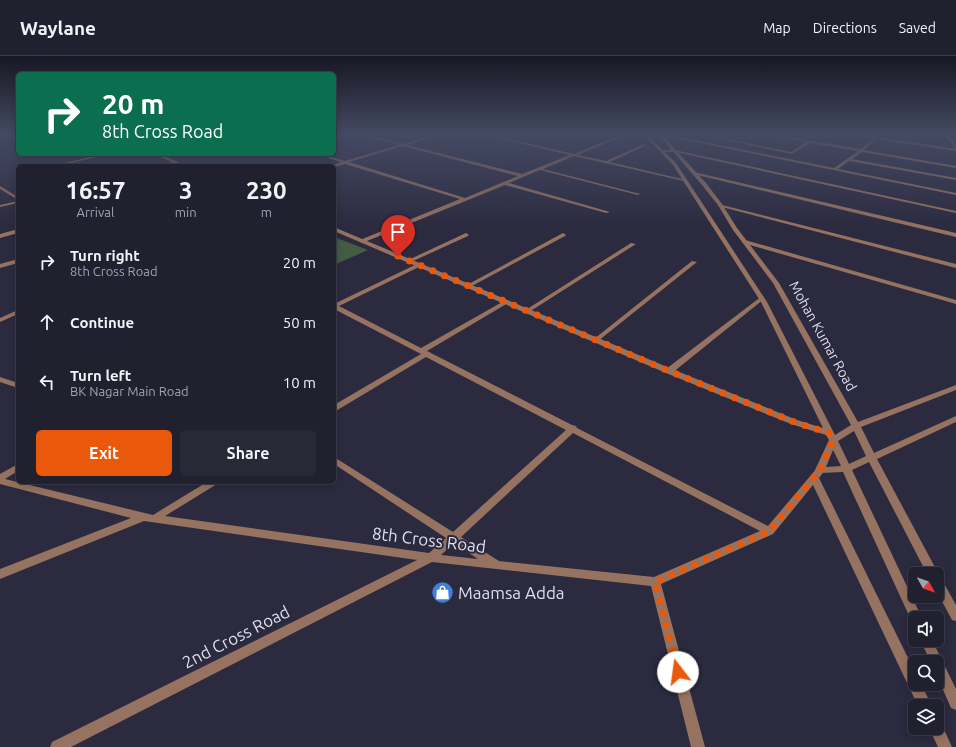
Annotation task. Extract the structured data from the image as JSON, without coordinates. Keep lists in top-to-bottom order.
{
  "streets": {
    "street": ["Mohan Kumar Road", "8th Cross Road", "2nd Cross Road"]
  },
  "crossings": [
    ["8th Cross Road", "2nd Cross Road"]
  ],
  "places": {
    "shop": ["Maamsa Adda"]
  },
  "north": "bottom right",
  "page": {
    "header": "Waylane",
    "nav": ["Map", "Directions", "Saved"],
    "turn": ["20 m", "8th Cross Road"],
    "eta": [
      "16:57",
      "Arrival",
      "3",
      "min",
      "230",
      "m"
    ],
    "list": [
      {
        "name": "Turn right",
        "note": "8th Cross Road",
        "value": "20 m"
      },
      {
        "name": "Continue",
        "value": "50 m"
      },
      {
        "name": "Turn left",
        "note": "BK Nagar Main Road",
        "value": "10 m"
      }
    ],
    "buttons": ["Exit", "Share"]
  }
}
